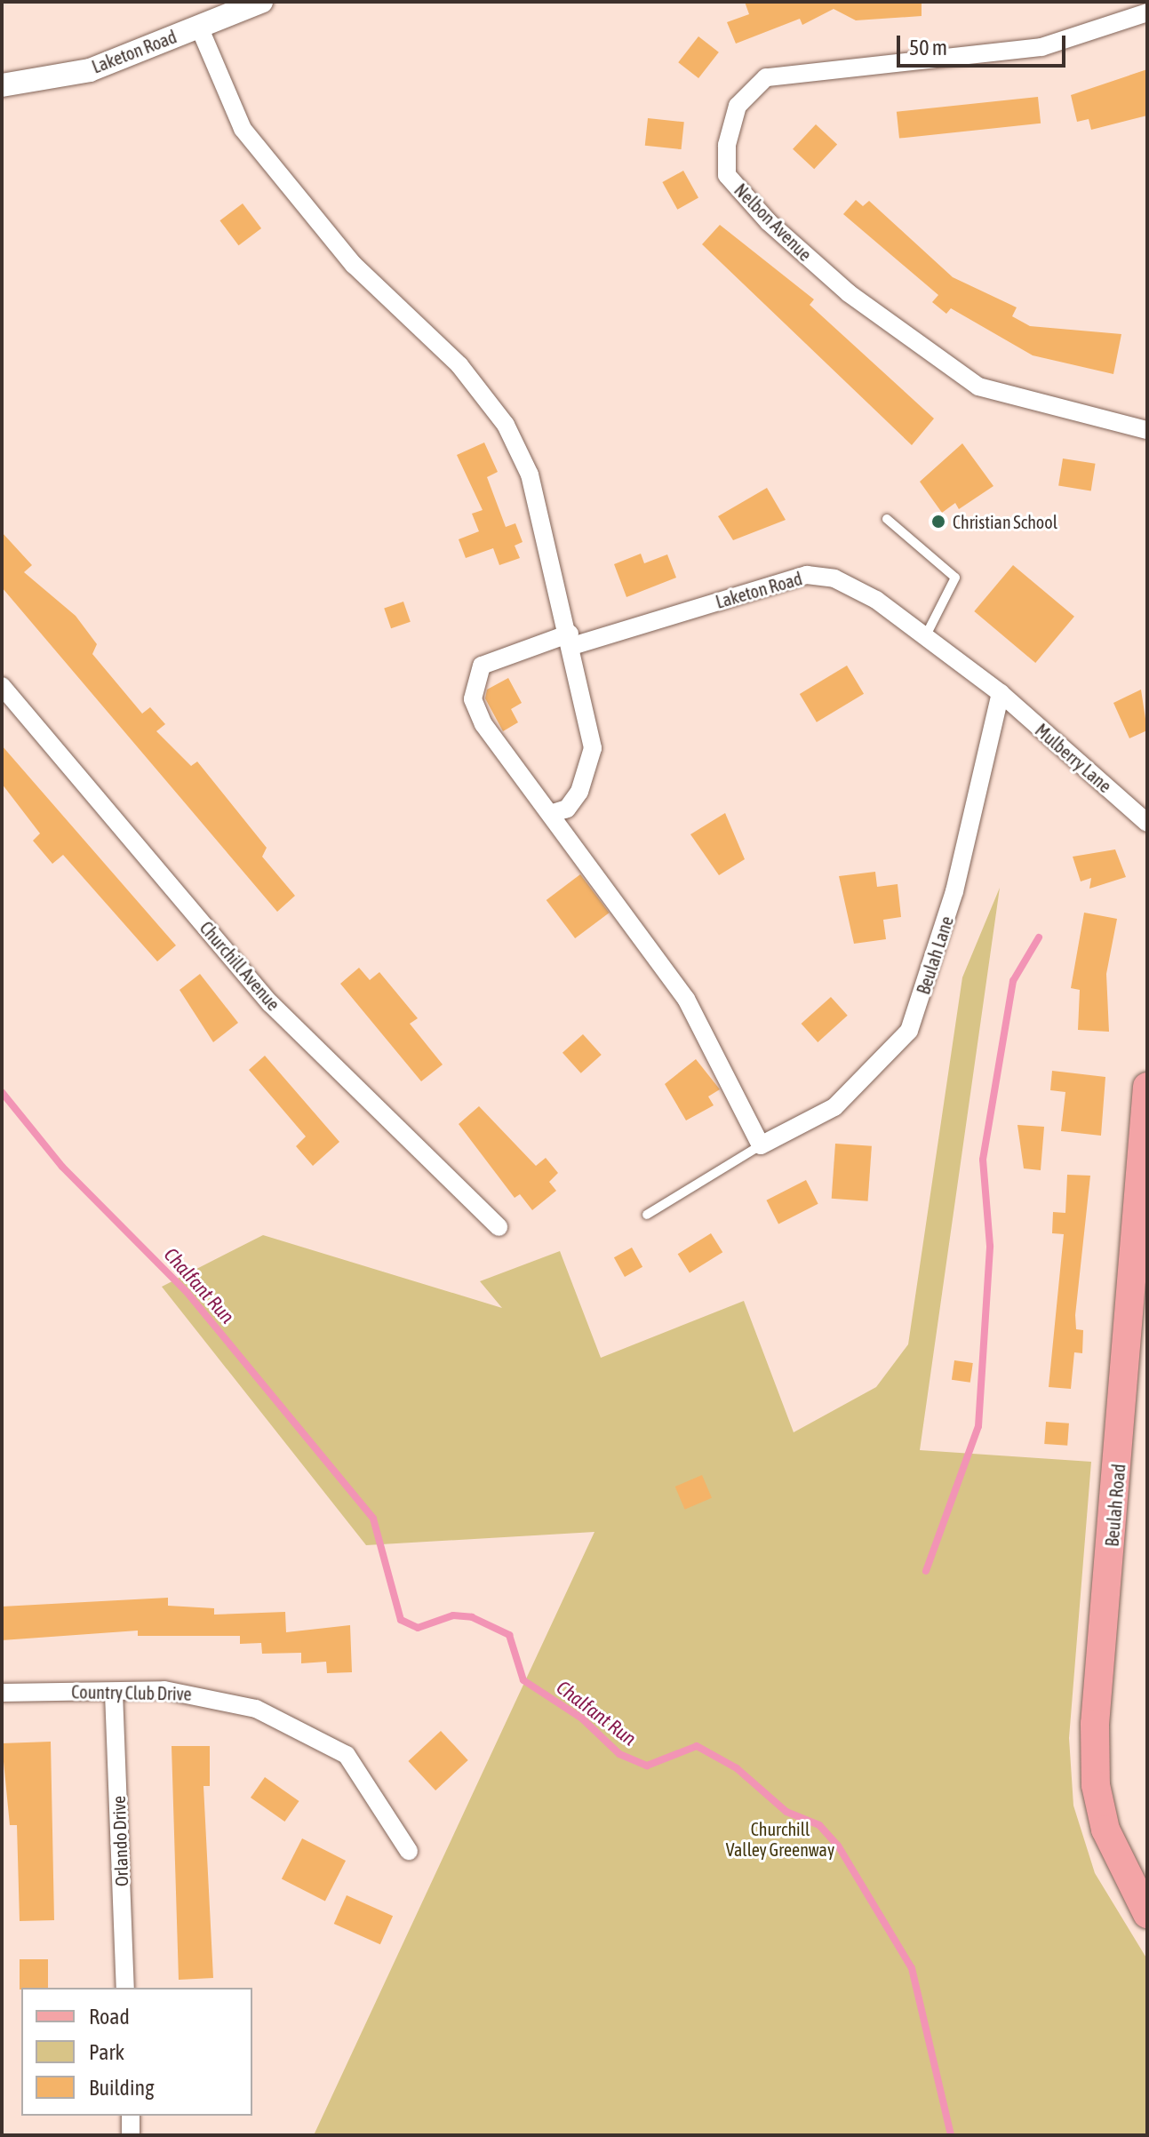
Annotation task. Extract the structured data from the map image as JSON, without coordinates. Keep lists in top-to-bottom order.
{
  "streets": {
    "main road": ["Beulah Road"],
    "street": [
      "Laketon Road",
      "Nelbon Avenue",
      "Mulberry Lane",
      "Beulah Lane",
      "Churchill Avenue",
      "Country Club Drive",
      "Orlando Drive"
    ]
  },
  "crossings": [
    ["Laketon Road", "Mulberry Lane"],
    ["Laketon Road", "Beulah Lane"],
    ["Mulberry Lane", "Beulah Lane"],
    ["Country Club Drive", "Orlando Drive"]
  ],
  "water": ["Chalfant Run"],
  "parks": ["Churchill Valley Greenway"],
  "places": ["Christian School"],
  "legend": ["Road", "Park", "Building"],
  "scale_bar": "50 m"
}
